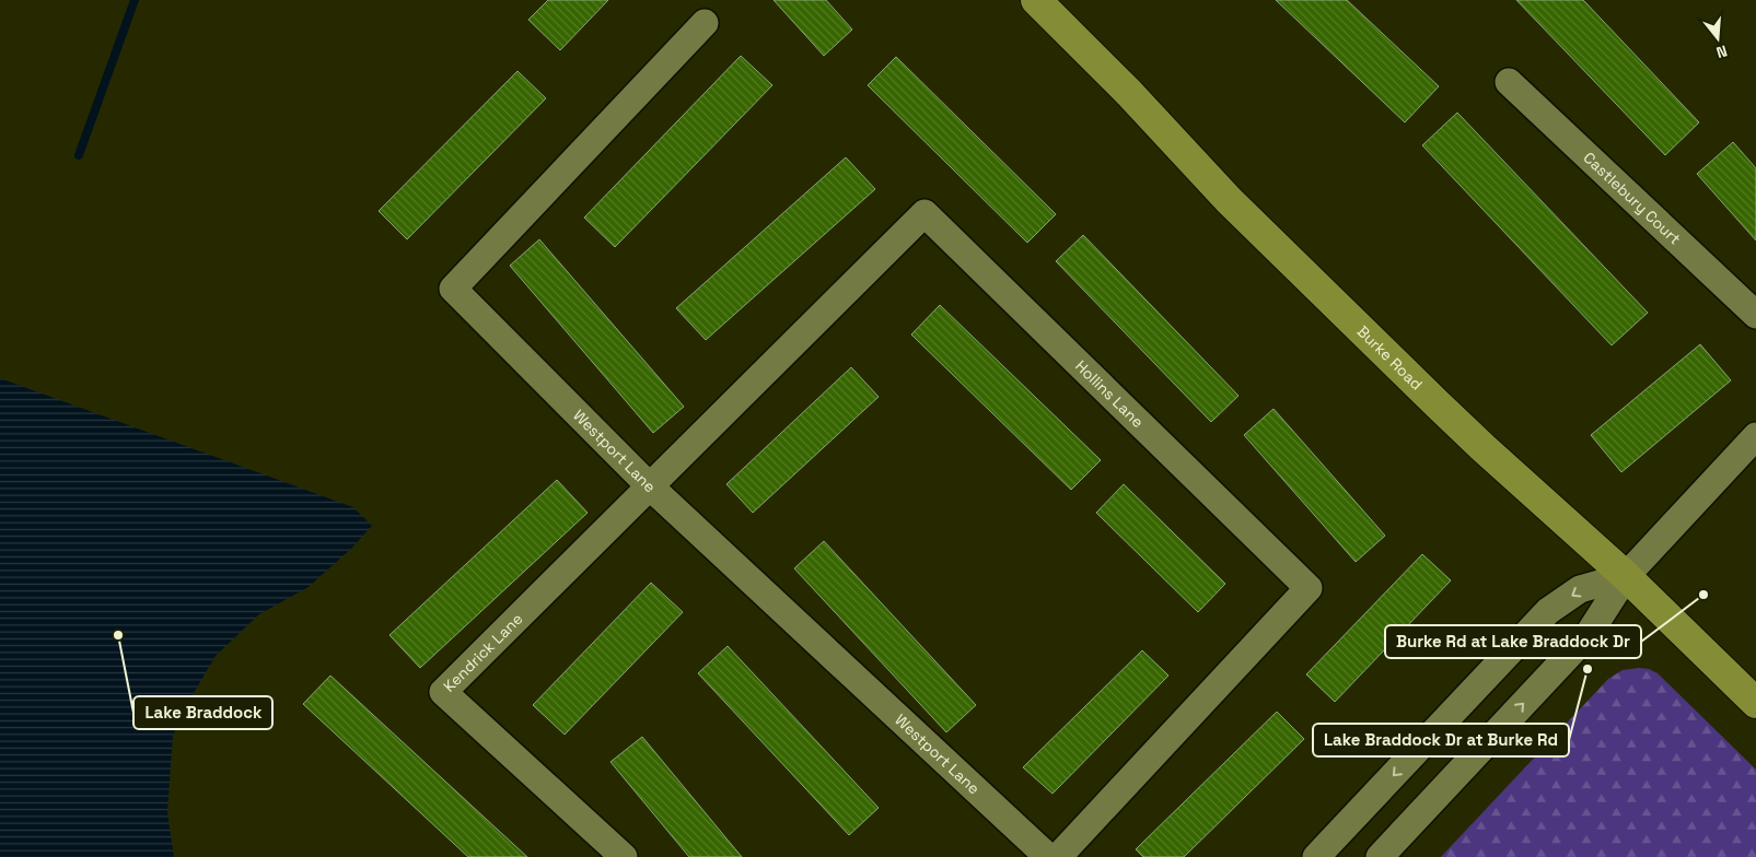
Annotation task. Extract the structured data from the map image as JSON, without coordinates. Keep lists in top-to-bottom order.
{
  "streets": {
    "main road": ["Burke Road"],
    "street": [
      "Castlebury Court",
      "Hollins Lane",
      "Westport Lane",
      "Kendrick Lane"
    ]
  },
  "crossings": [
    ["Hollins Lane", "Westport Lane"],
    ["Hollins Lane", "Kendrick Lane"],
    ["Westport Lane", "Kendrick Lane"]
  ],
  "places": ["Burke Rd at Lake Braddock Dr", "Lake Braddock", "Lake Braddock Dr at Burke Rd"],
  "north": "bottom"
}
